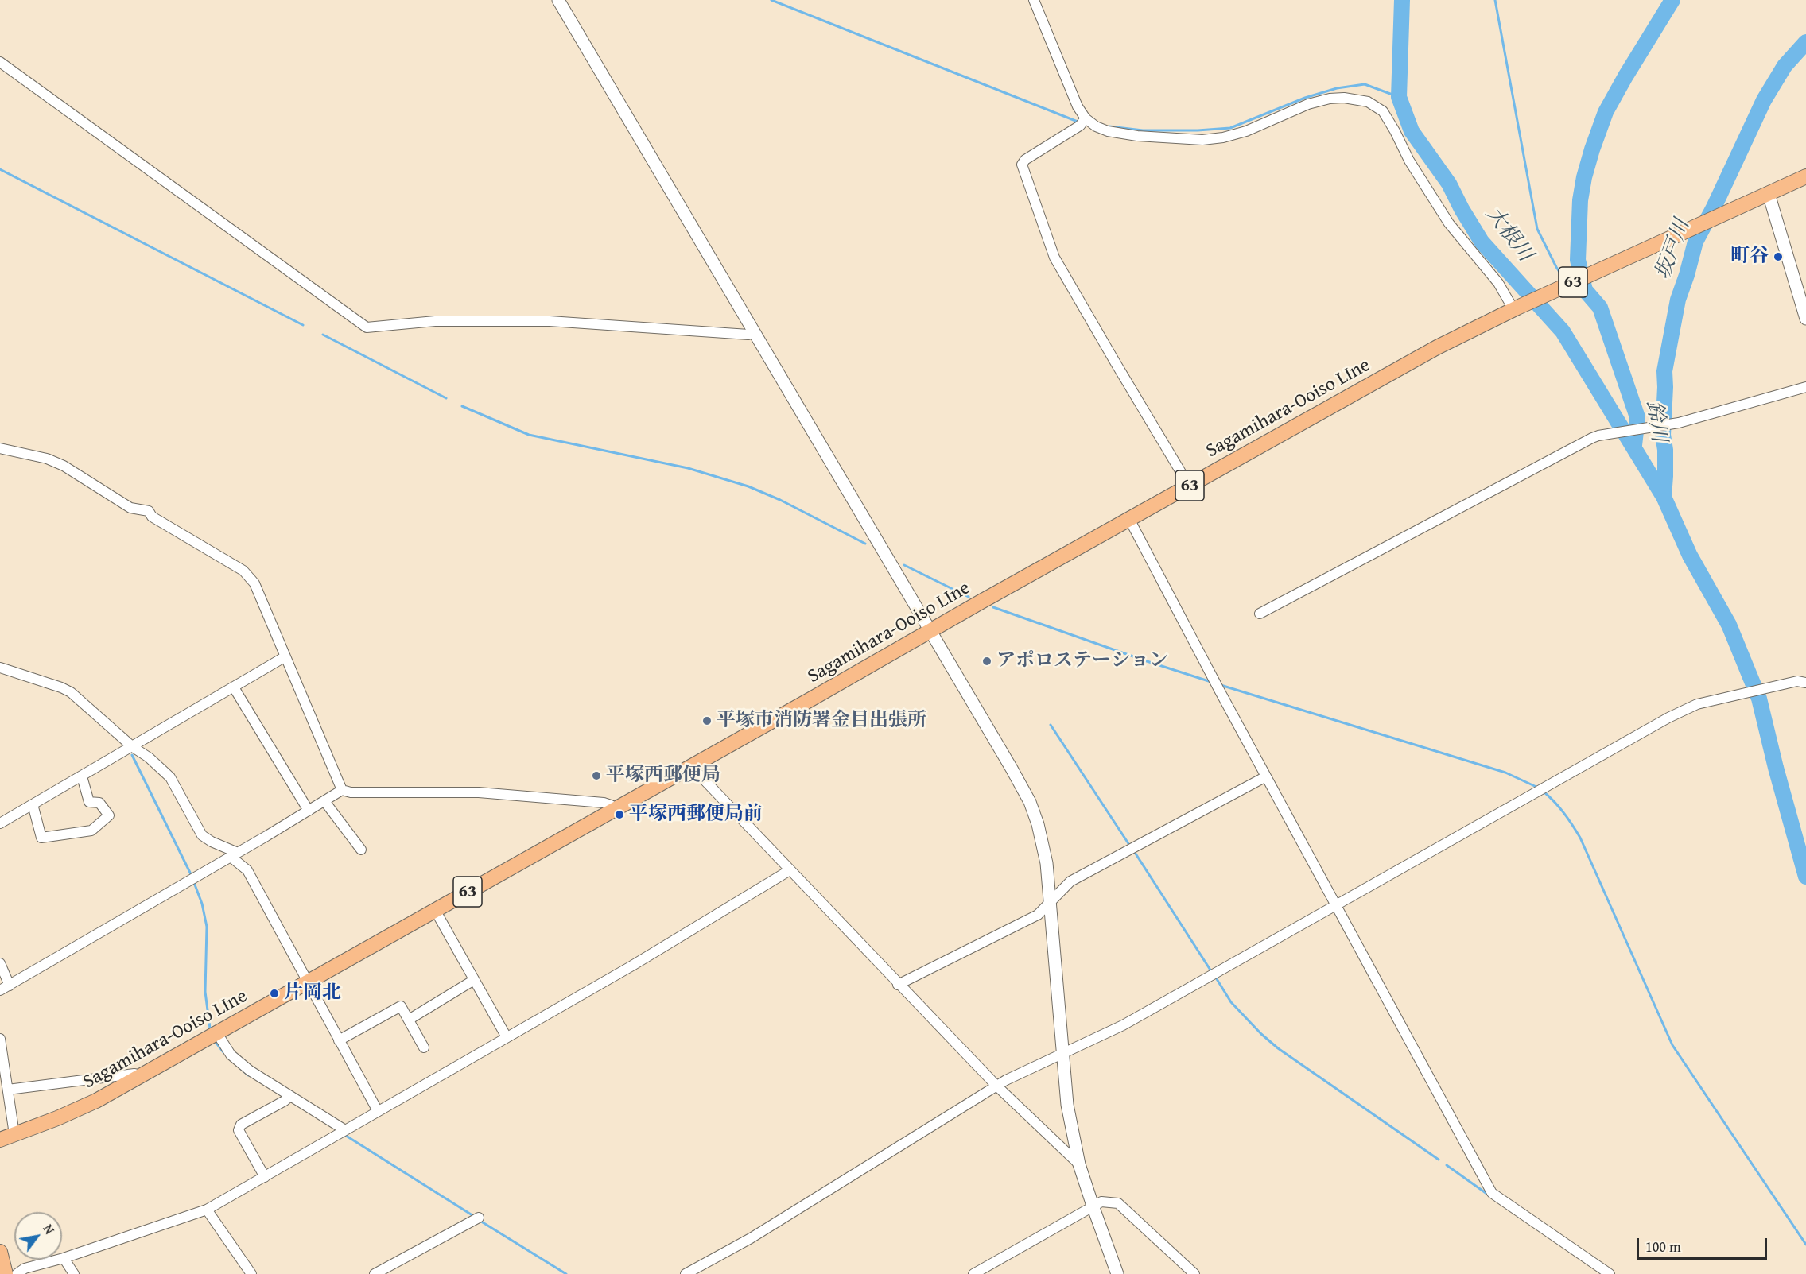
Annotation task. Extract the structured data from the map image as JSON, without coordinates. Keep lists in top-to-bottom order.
{
  "streets": {
    "main road": ["63", "Sagamihara-Ooiso LIne"]
  },
  "water": ["大根川", "坂戸川", "鈴川"],
  "places": [
    "町谷",
    "アポロステーション",
    "平塚市消防署金目出張所",
    "平塚西郵便局",
    "平塚西郵便局前",
    "片岡北"
  ],
  "scale_bar": "100 m",
  "north": "top right"
}
